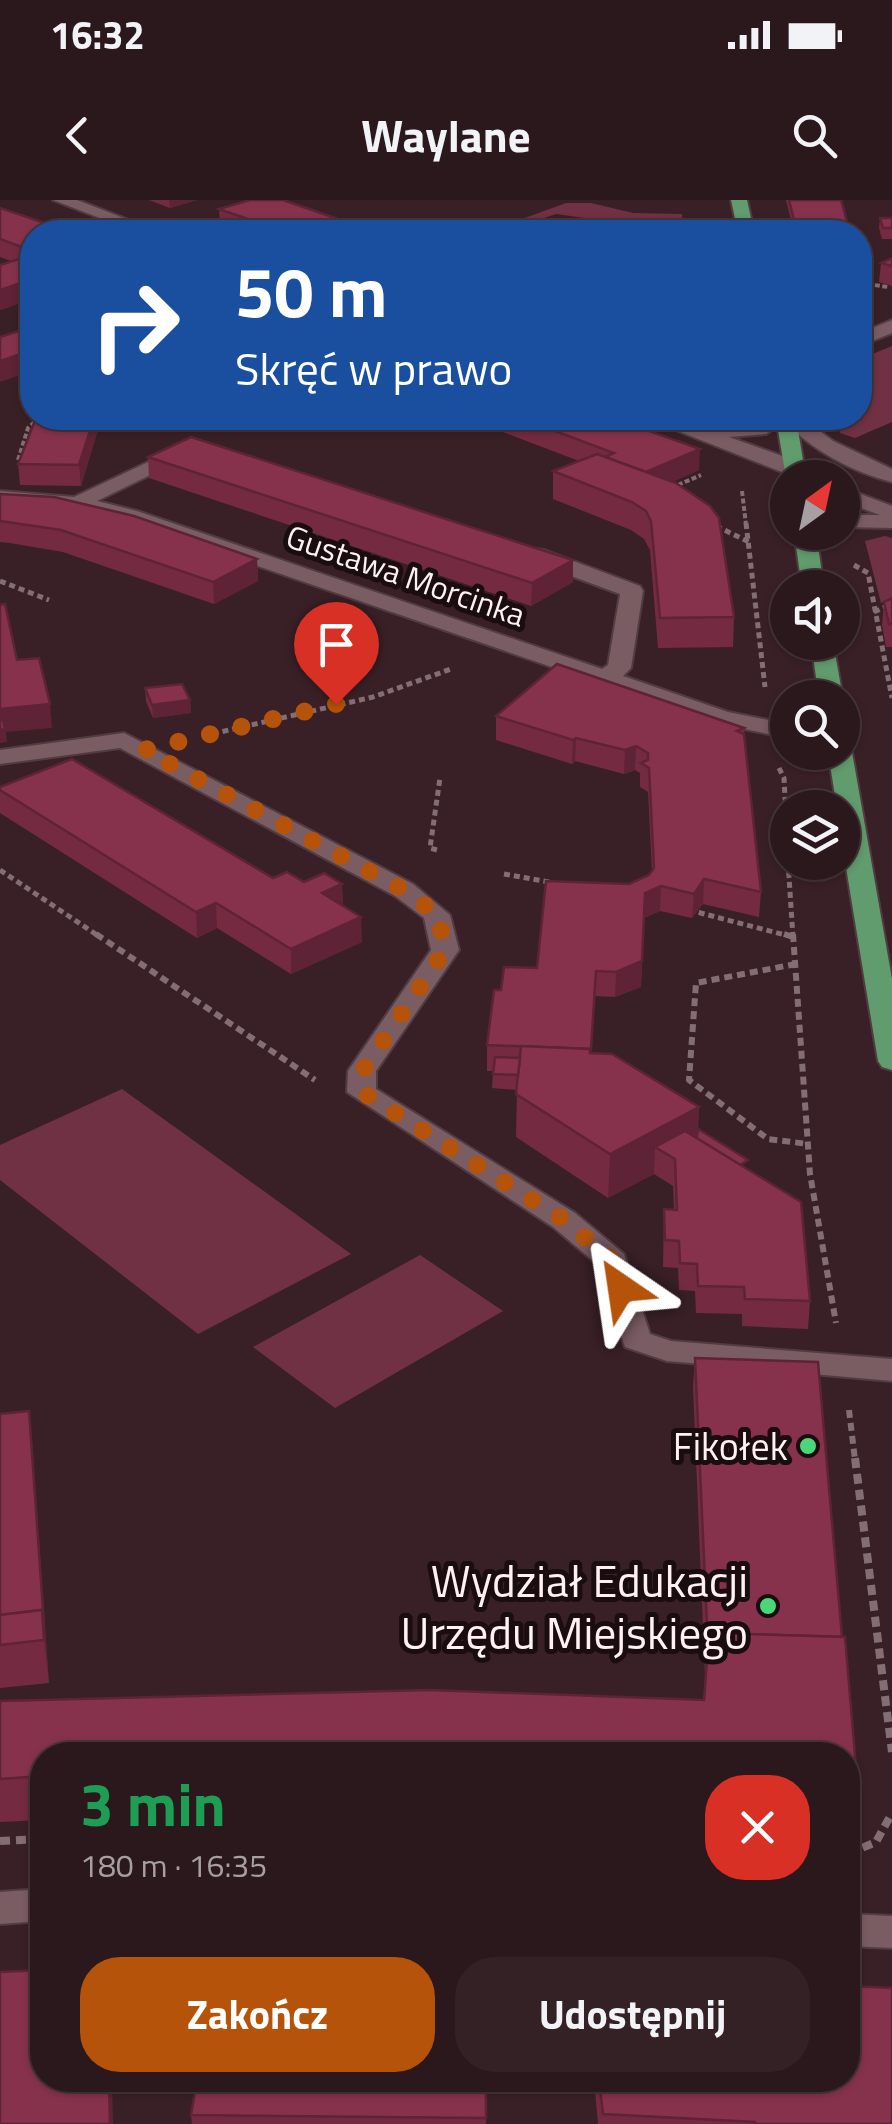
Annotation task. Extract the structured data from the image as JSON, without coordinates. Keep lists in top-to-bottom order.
{
  "streets": {
    "street": ["Gustawa Morcinka"]
  },
  "places": ["Fikołek", "Wydział Edukacji Urzędu Miejskiego"],
  "north": "top right",
  "page": {
    "status": "16:32",
    "header": "Waylane",
    "turn": ["50 m", "Skręć w prawo"],
    "heading": ["3 min", "180 m · 16:35"],
    "buttons": ["Zakończ", "Udostępnij"]
  }
}
